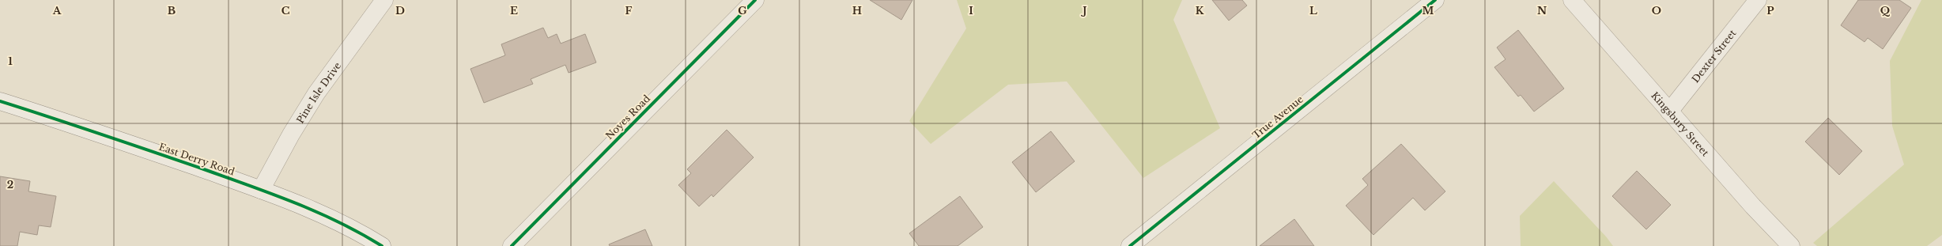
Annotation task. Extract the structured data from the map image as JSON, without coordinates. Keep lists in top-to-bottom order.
{
  "streets": {
    "street": [
      "Dexter Street",
      "Pine Isle Drive",
      "Noyes Road",
      "True Avenue",
      "Kingsbury Street",
      "East Derry Road"
    ]
  },
  "crossings": [
    ["Dexter Street", "Kingsbury Street"],
    ["Pine Isle Drive", "East Derry Road"]
  ],
  "grid": {
    "columns": [
      "A",
      "B",
      "C",
      "D",
      "E",
      "F",
      "G",
      "H",
      "I",
      "J",
      "K",
      "L",
      "M",
      "N",
      "O",
      "P",
      "Q"
    ],
    "rows": ["1", "2"]
  }
}
